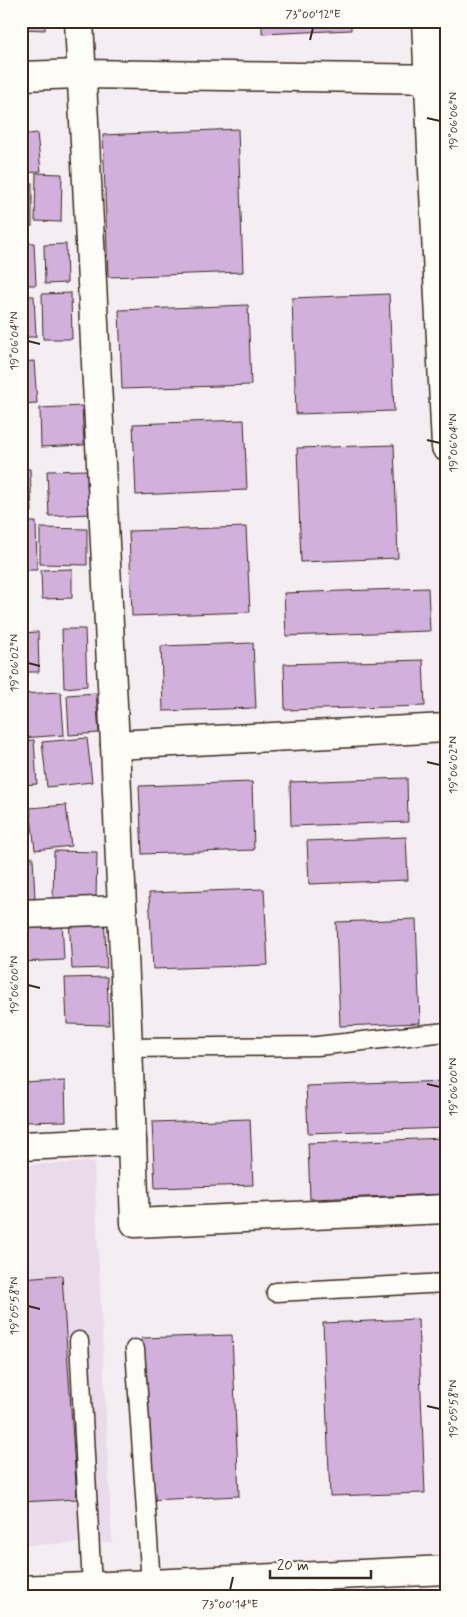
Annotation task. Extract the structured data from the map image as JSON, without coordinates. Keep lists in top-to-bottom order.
{
  "scale_bar": "20 m",
  "coordinates": [
    "73°00'12\"E",
    "19°06'06\"N",
    "19°06'04\"N",
    "19°06'02\"N",
    "19°06'00\"N",
    "19°05'58\"N",
    "73°00'14\"E"
  ]
}
